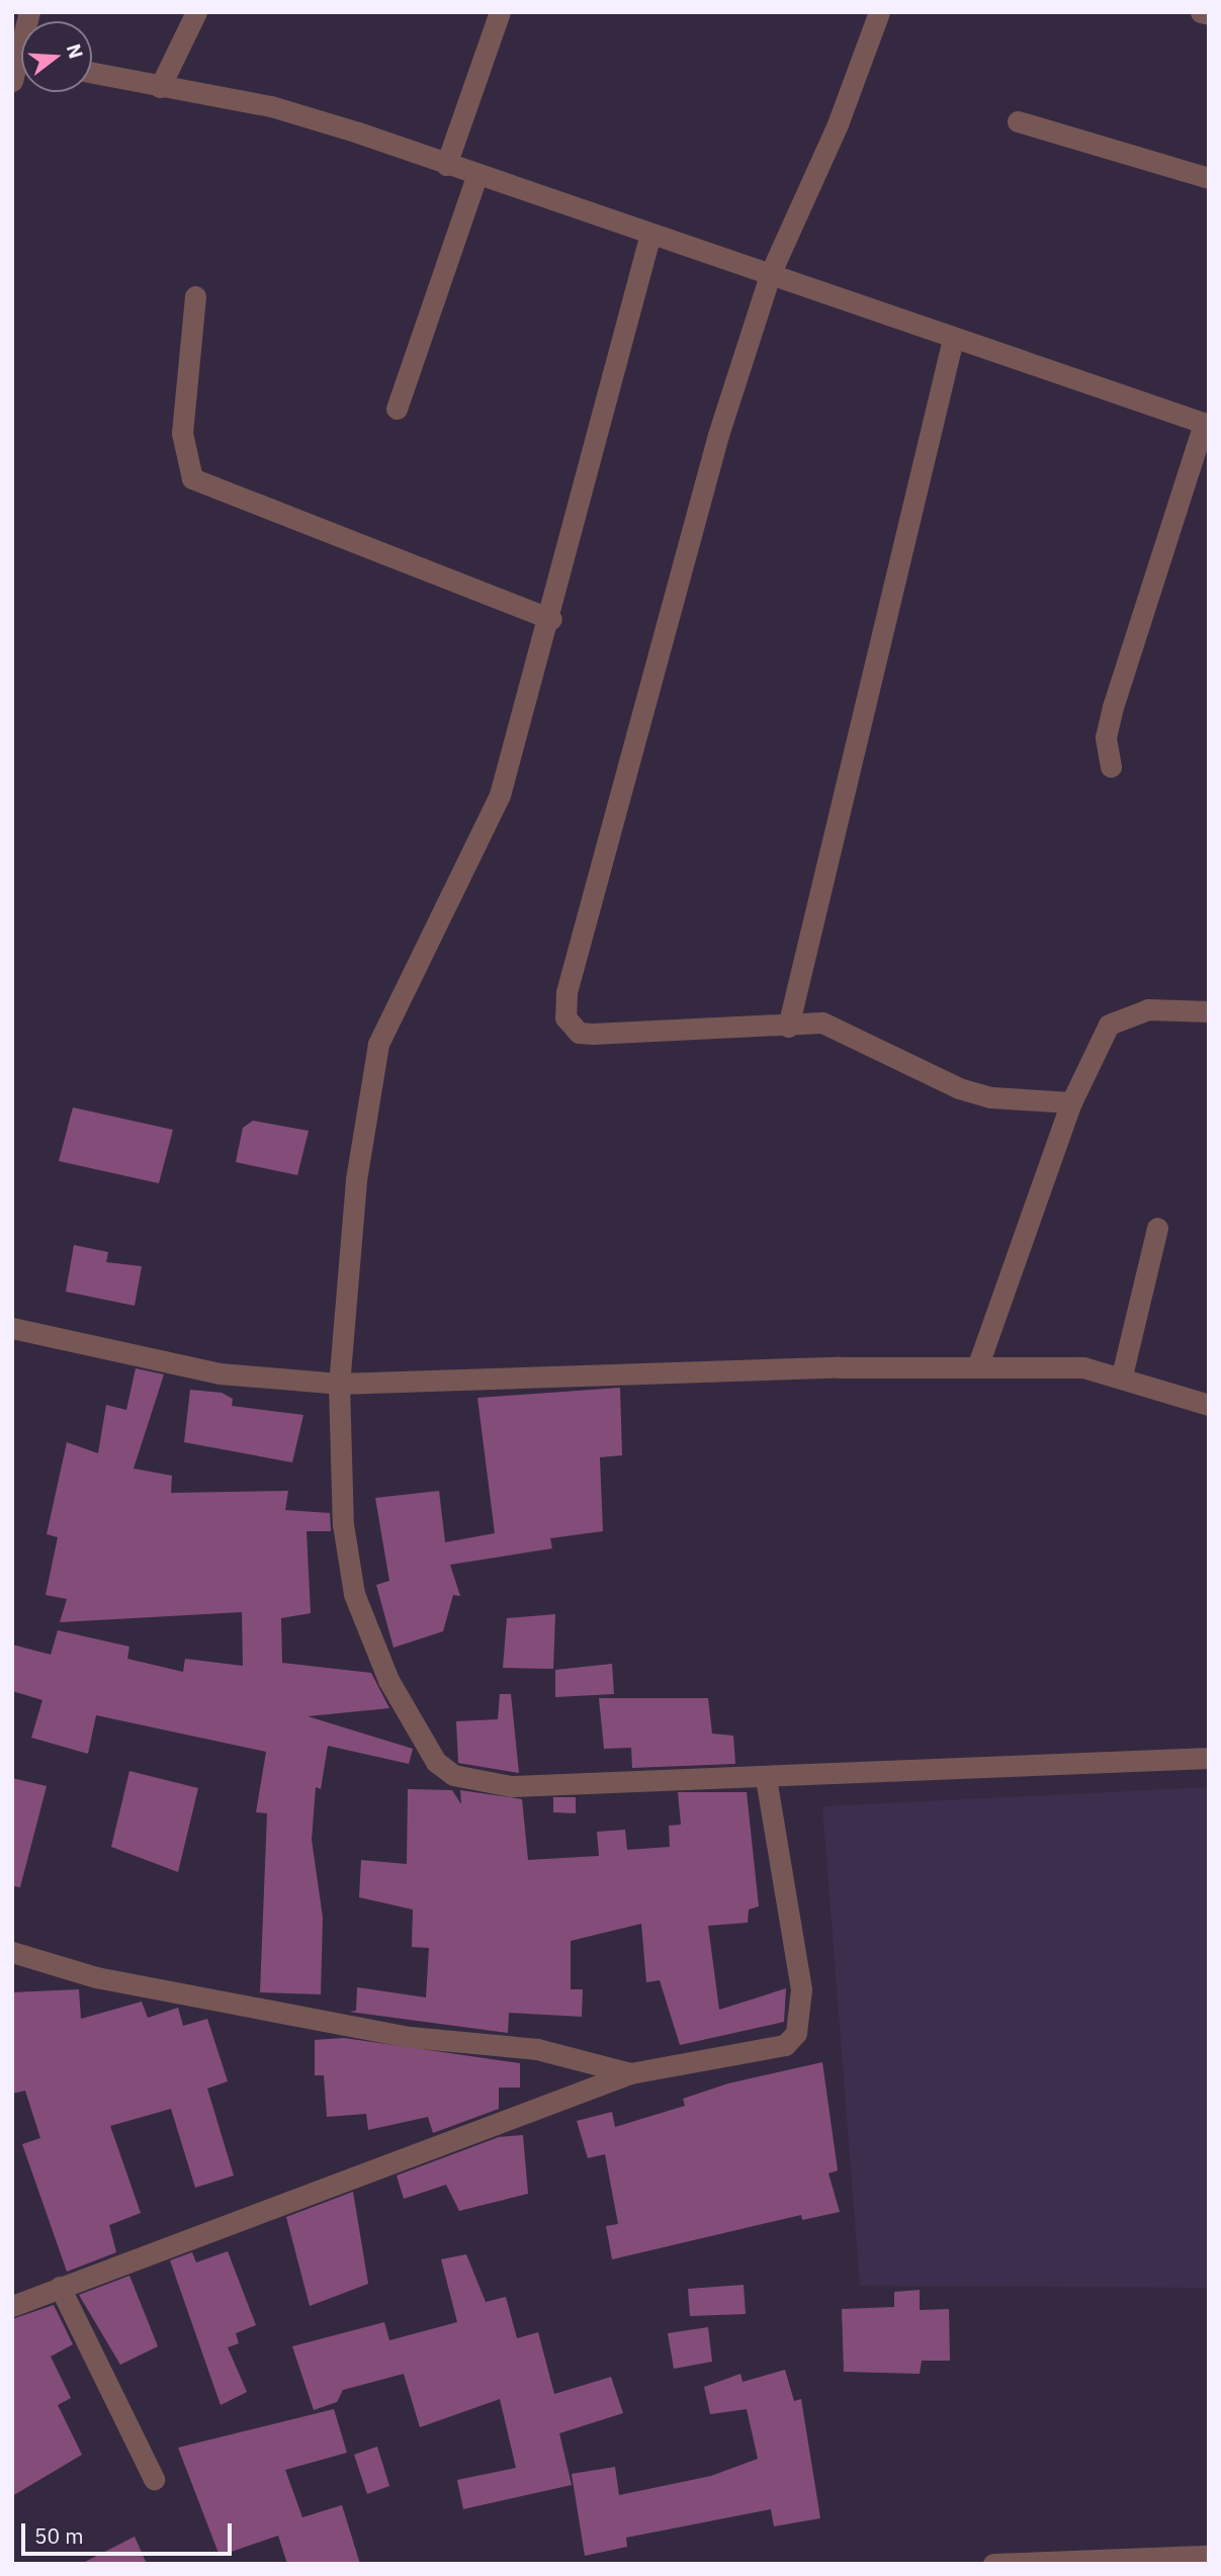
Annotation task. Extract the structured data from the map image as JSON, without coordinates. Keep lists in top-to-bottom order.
{
  "scale_bar": "50 m",
  "north": "right"
}
